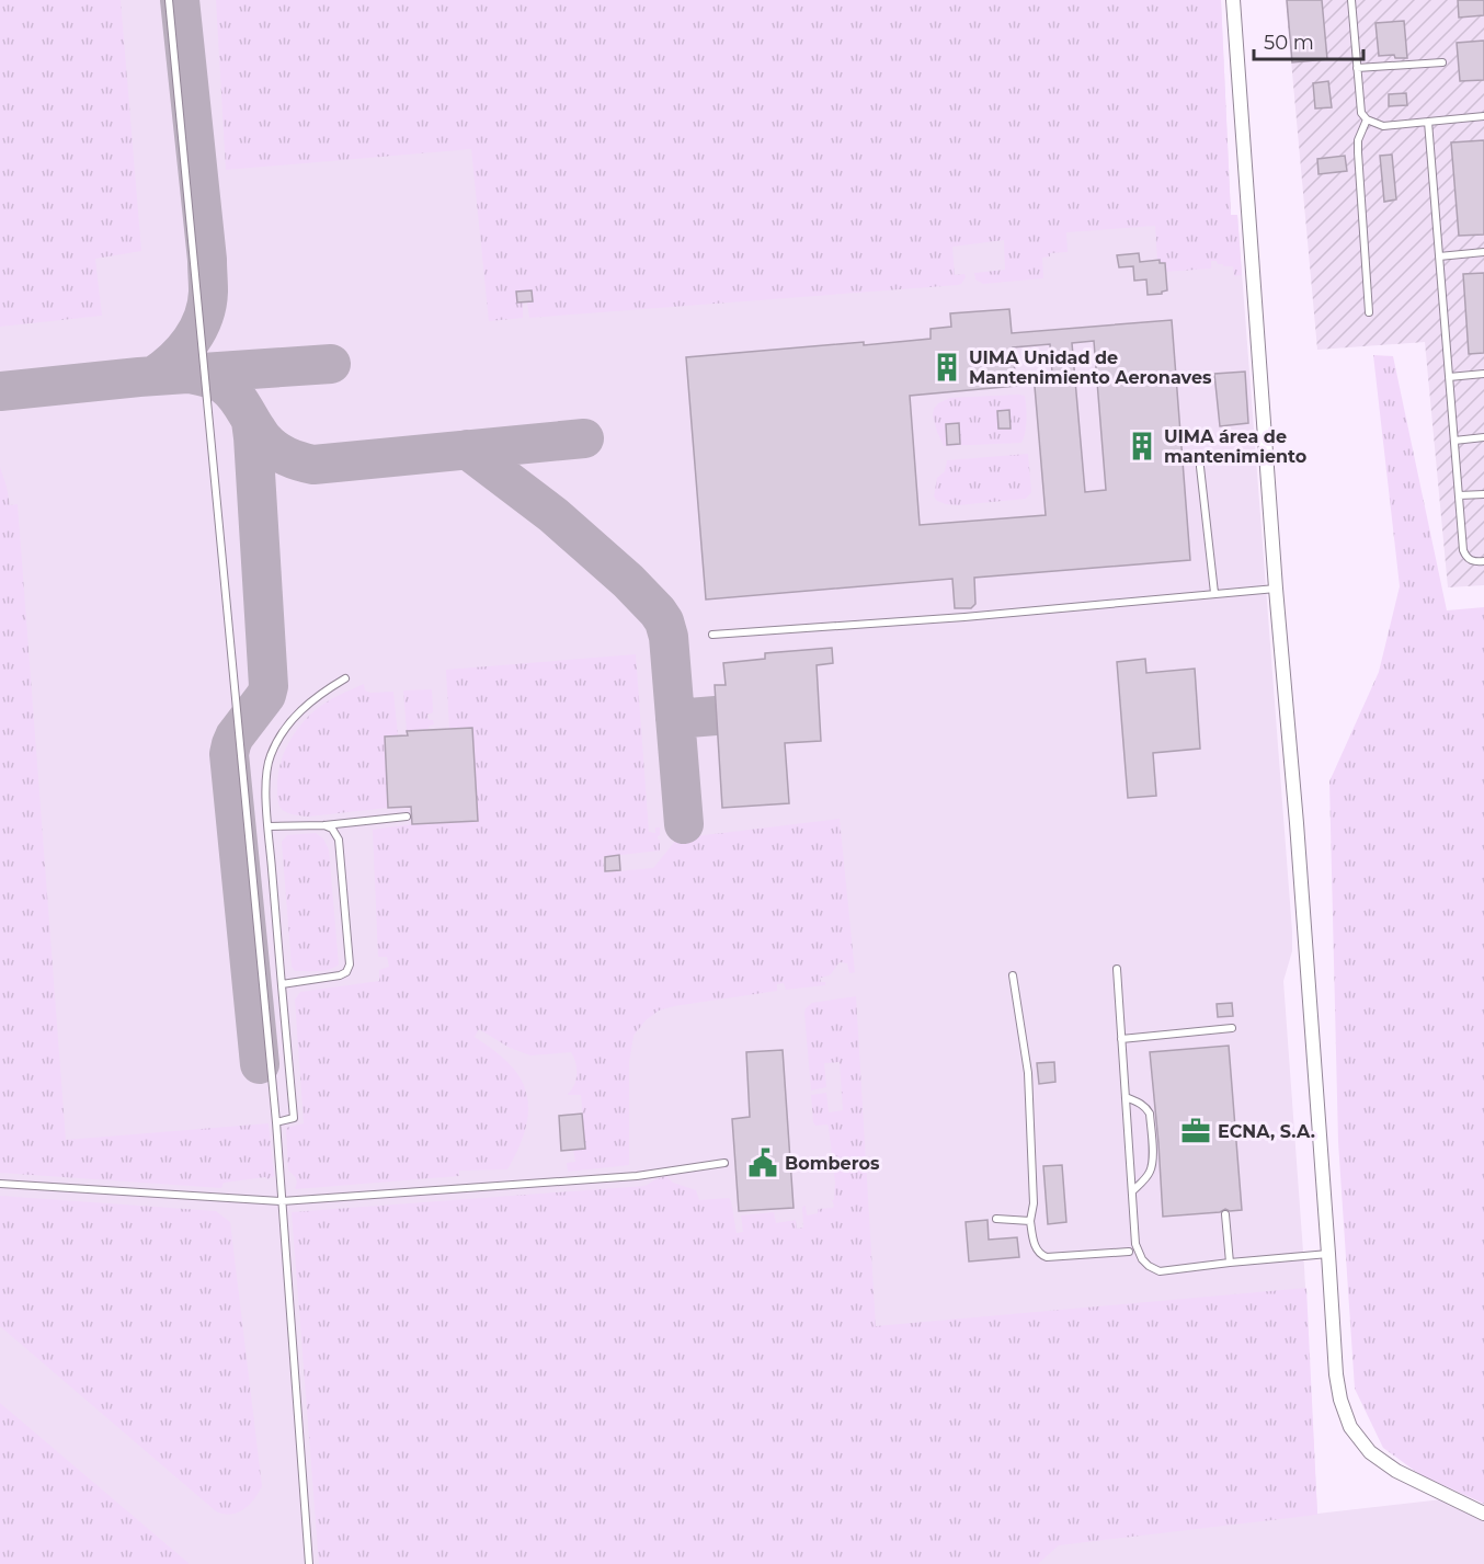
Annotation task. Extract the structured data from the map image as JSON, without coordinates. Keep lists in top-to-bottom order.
{
  "places": {
    "building": ["UIMA Unidad de Mantenimiento Aeronaves", "UIMA área de mantenimiento"],
    "office": ["ECNA, S.A."],
    "public building": ["Bomberos"]
  },
  "scale_bar": "50 m"
}
